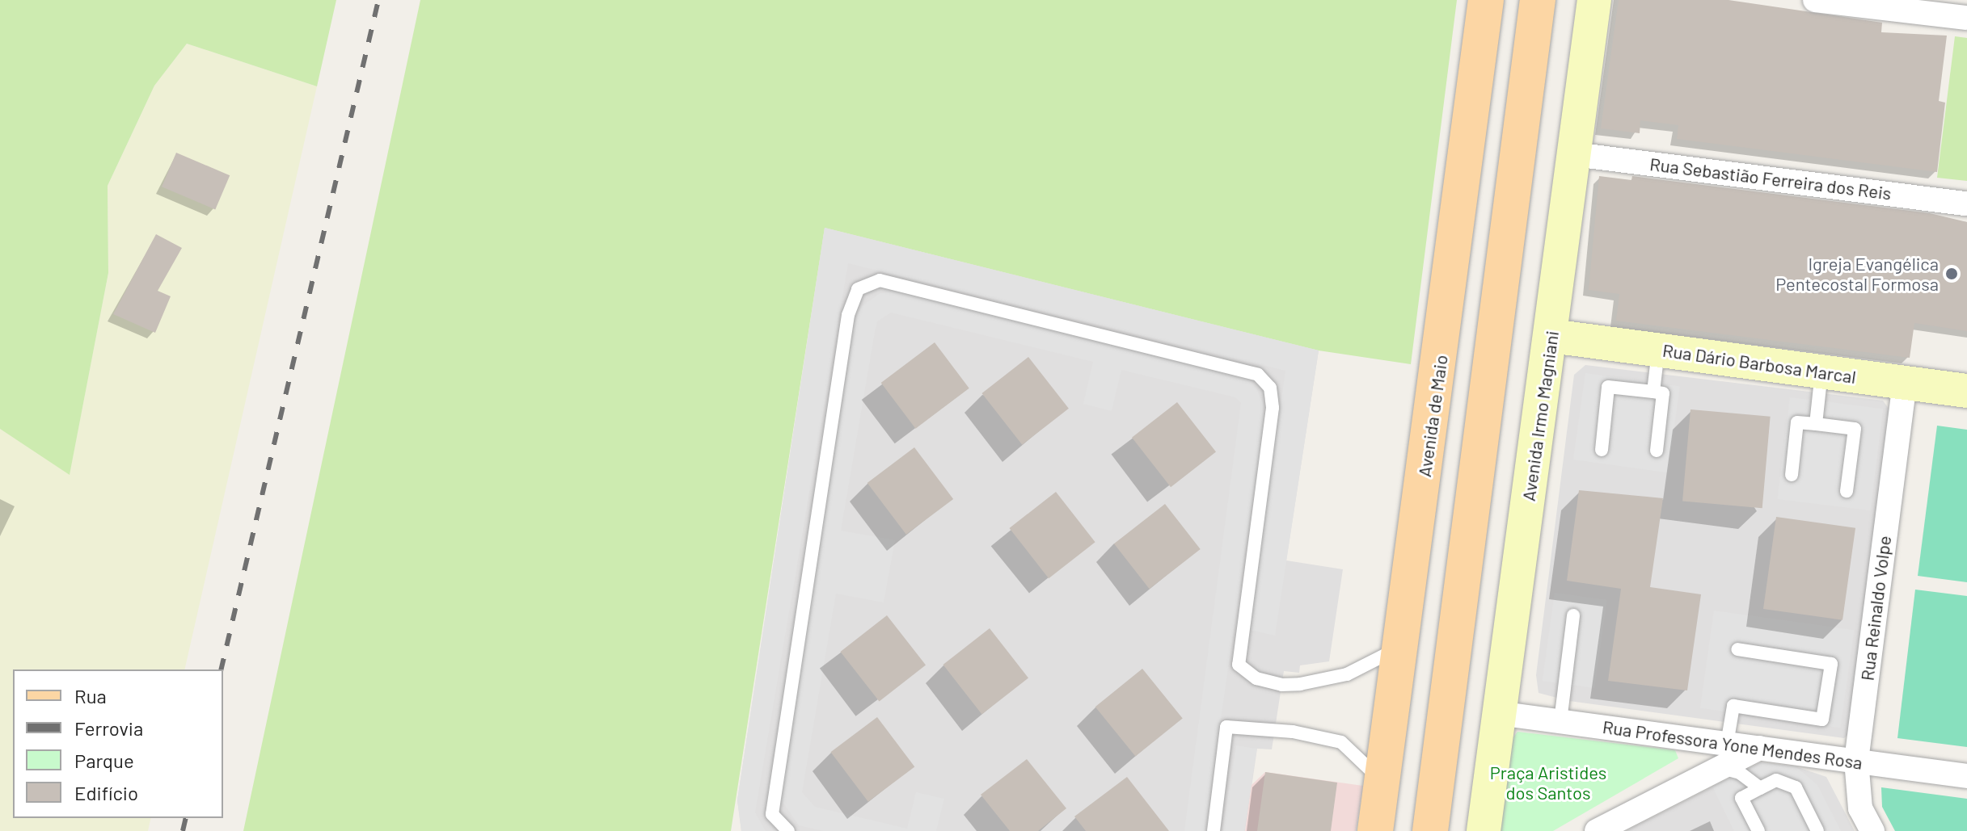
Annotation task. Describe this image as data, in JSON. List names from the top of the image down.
{
  "streets": {
    "main road": ["Avenida de Maio"],
    "street": [
      "Rua Sebastião Ferreira dos Reis",
      "Rua Dário Barbosa Marcal",
      "Avenida Irmo Magniani",
      "Rua Reinaldo Volpe",
      "Rua Professora Yone Mendes Rosa"
    ]
  },
  "crossings": [
    ["Rua Sebastião Ferreira dos Reis", "Avenida Irmo Magniani"],
    ["Rua Dário Barbosa Marcal", "Avenida Irmo Magniani"],
    ["Rua Dário Barbosa Marcal", "Rua Reinaldo Volpe"],
    ["Avenida Irmo Magniani", "Rua Professora Yone Mendes Rosa"],
    ["Rua Reinaldo Volpe", "Rua Professora Yone Mendes Rosa"]
  ],
  "parks": ["Praça Aristides dos Santos"],
  "places": ["Igreja Evangélica Pentecostal Formosa"],
  "legend": [
    "Rua",
    "Ferrovia",
    "Parque",
    "Edifício"
  ]
}
